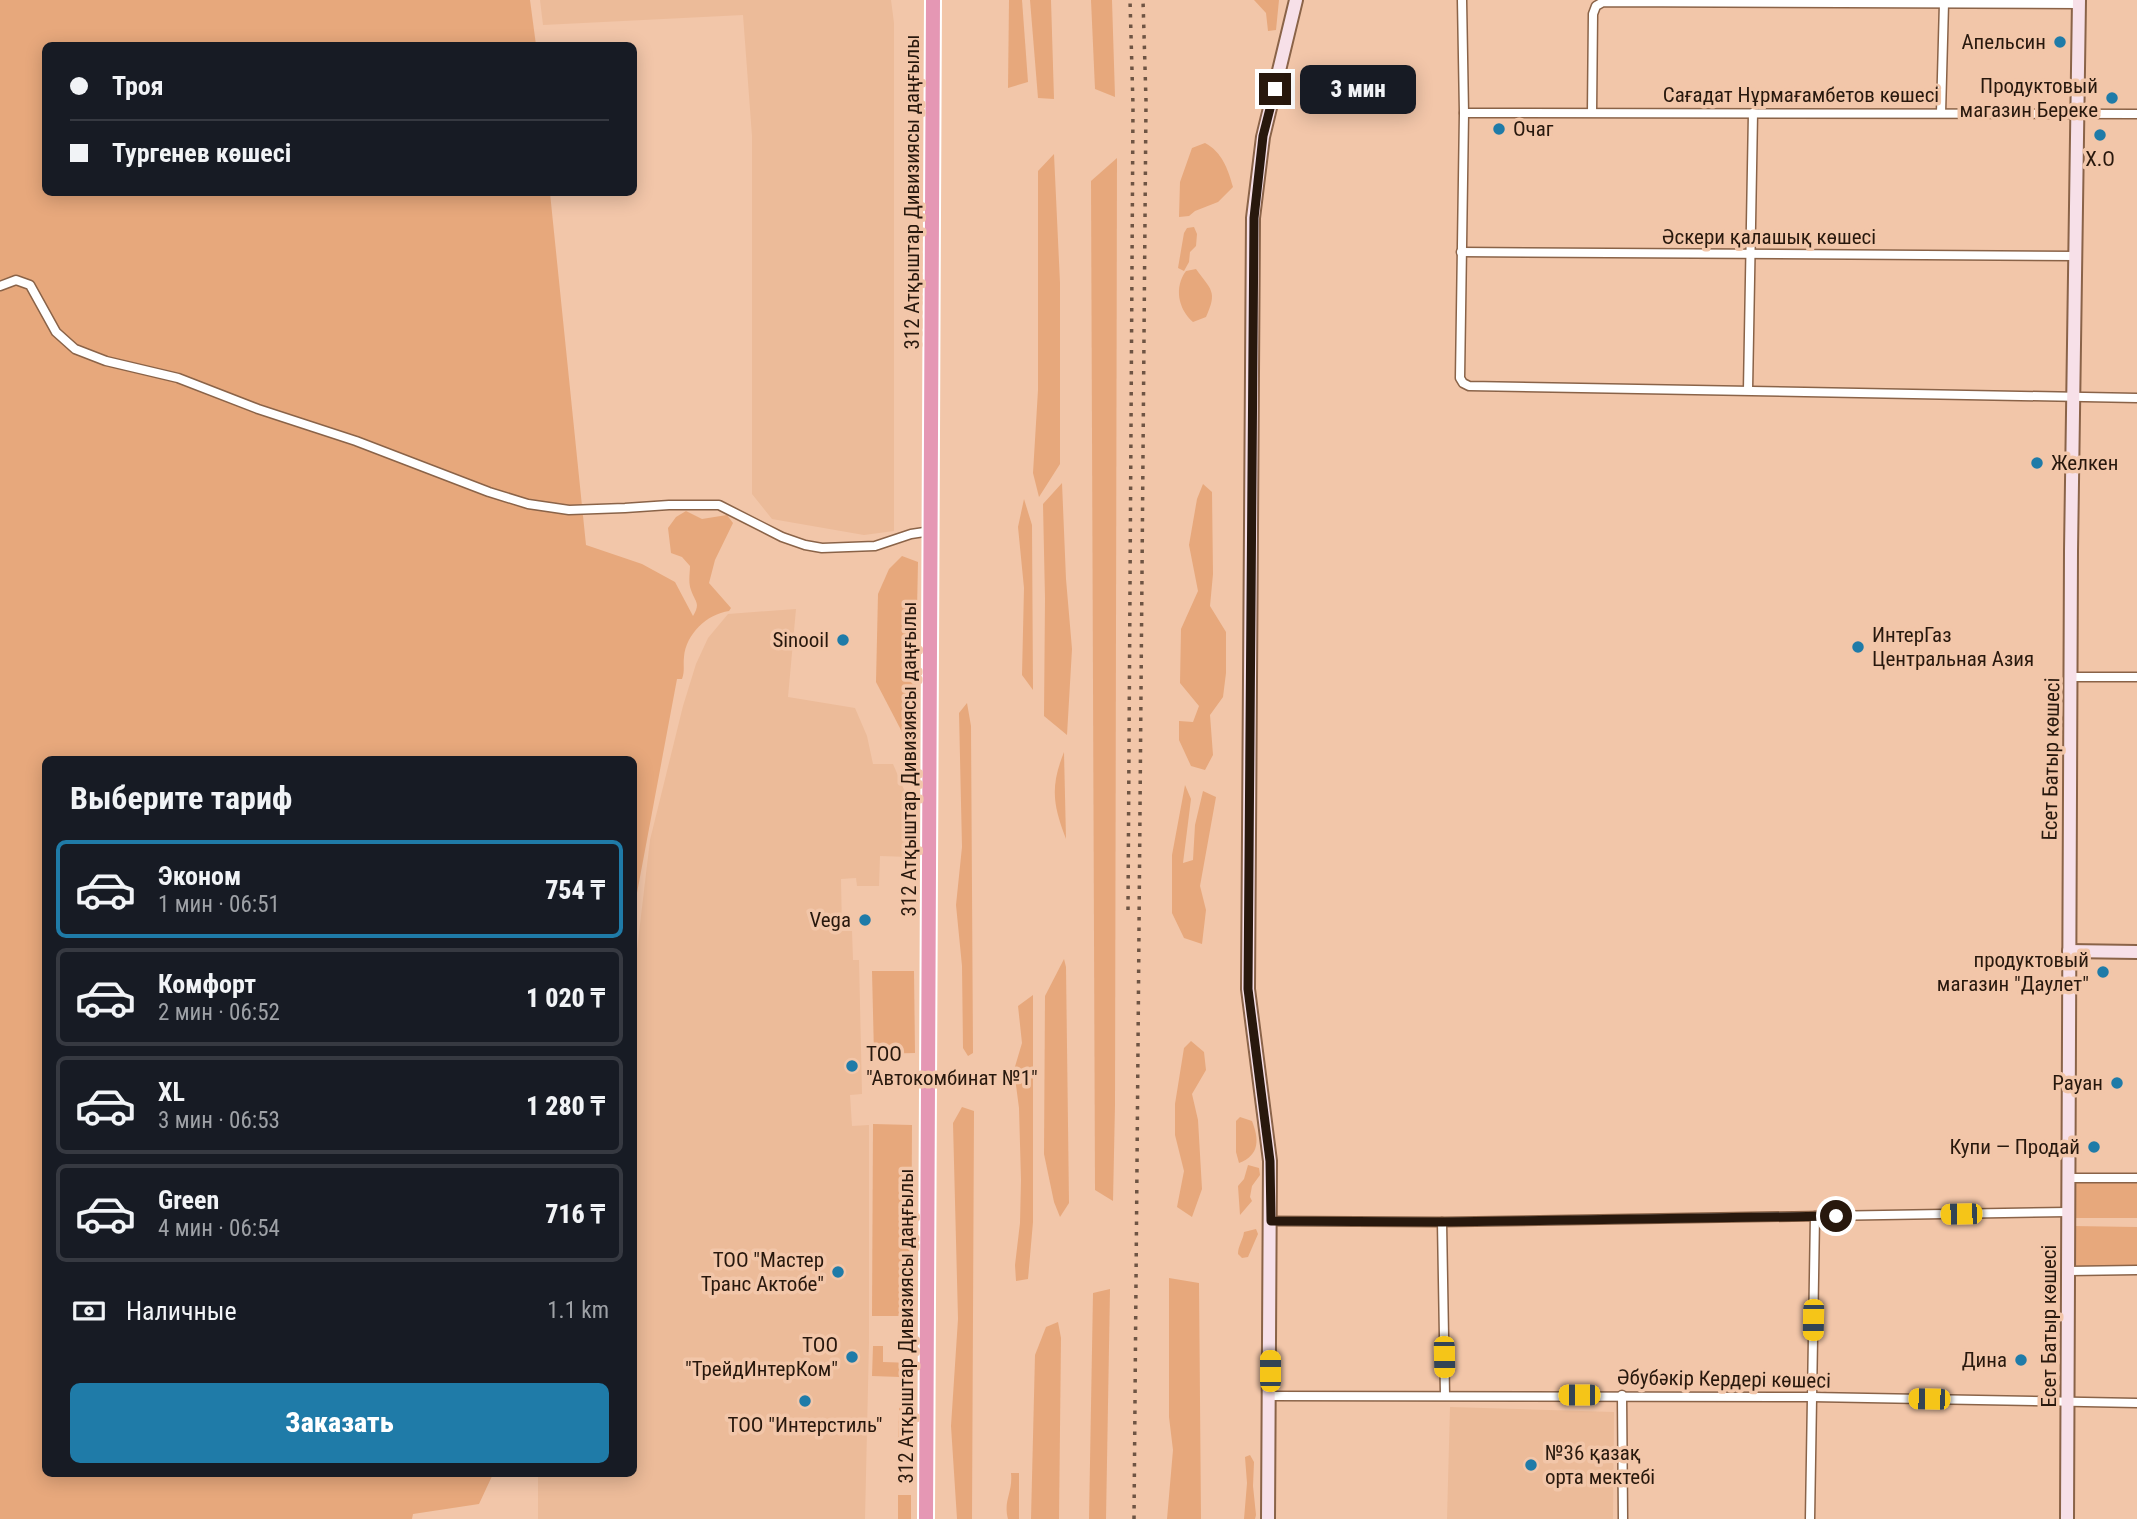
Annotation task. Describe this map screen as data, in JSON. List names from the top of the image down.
{
  "streets": {
    "highway": ["312 Атқыштар Дивизиясы даңғылы"],
    "street": [
      "Сағадат Нұрмағамбетов көшесі",
      "Әскери қалашық көшесі",
      "Есет Батыр көшесі",
      "Әбубәкір Кердері көшесі"
    ]
  },
  "crossings": [
    ["Сағадат Нұрмағамбетов көшесі", "Есет Батыр көшесі"],
    ["Әскери қалашық көшесі", "Есет Батыр көшесі"],
    ["Есет Батыр көшесі", "Әбубәкір Кердері көшесі"]
  ],
  "places": [
    "Апельсин",
    "Продуктовый магазин Береке",
    "Очаг",
    "X.O",
    "Желкен",
    "Sinooil",
    "ИнтерГаз Центральная Азия",
    "Vega",
    "продуктовый магазин \"Даулет\"",
    "ТОО \"Автокомбинат №1\"",
    "Рауан",
    "Купи — Продай",
    "ТОО \"Мастер Транс Актобе\"",
    "ТОО \"ТрейдИнтерКом\"",
    "Дина",
    "ТОО \"Интерстиль\"",
    "№36 қазақ орта мектебі"
  ],
  "page": {
    "banner": ["Троя", "Тургенев көшесі"],
    "bubble": "3 мин",
    "heading": "Выберите тариф",
    "list": [
      {
        "name": "Эконом",
        "note": "1 мин · 06:51",
        "value": "754 ₸"
      },
      {
        "name": "Комфорт",
        "note": "2 мин · 06:52",
        "value": "1 020 ₸"
      },
      {
        "name": "XL",
        "note": "3 мин · 06:53",
        "value": "1 280 ₸"
      },
      {
        "name": "Green",
        "note": "4 мин · 06:54",
        "value": "716 ₸"
      }
    ],
    "pay": ["Наличные", "1.1 km"],
    "buttons": "Заказать"
  }
}
